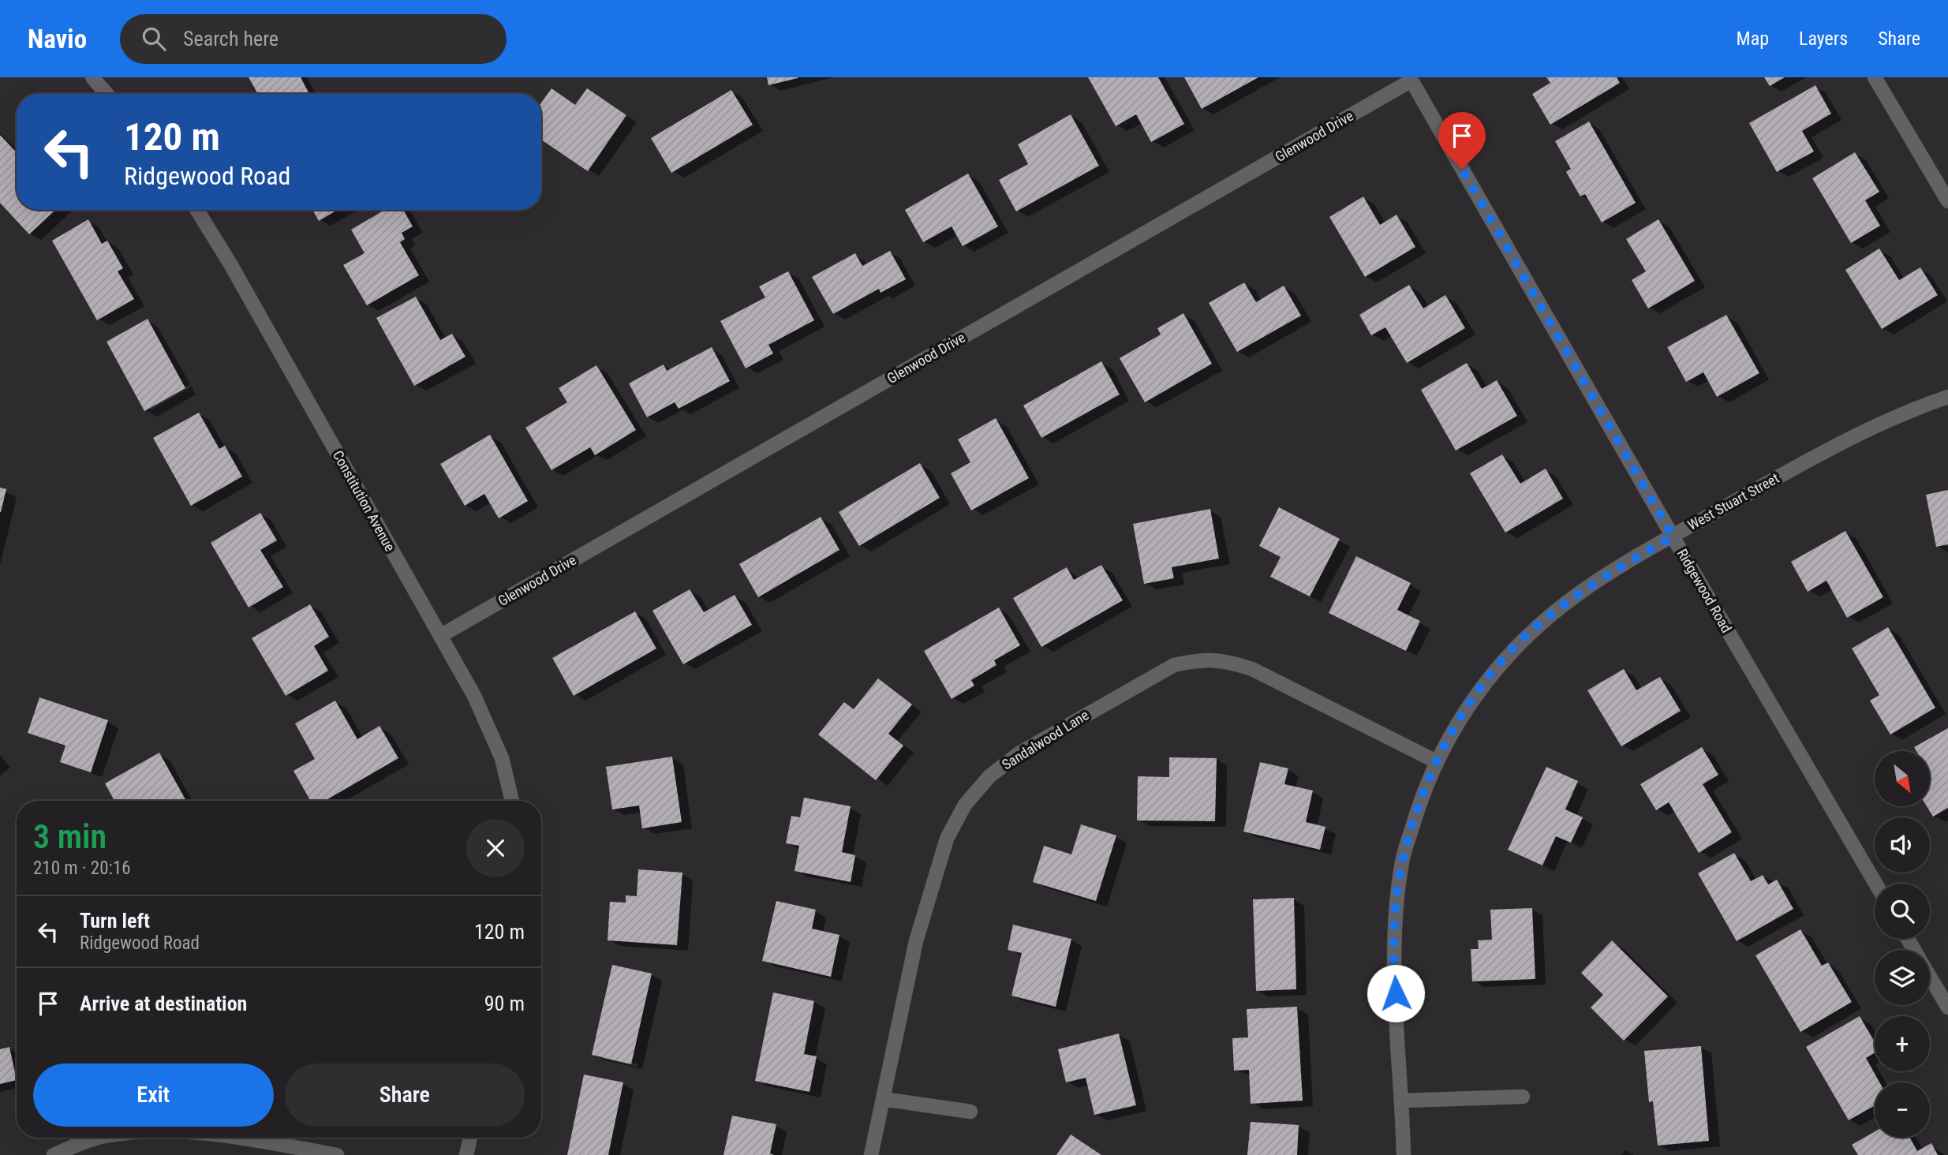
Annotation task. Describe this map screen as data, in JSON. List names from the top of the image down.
{
  "streets": {
    "street": [
      "Glenwood Drive",
      "Constitution Avenue",
      "West Stuart Street",
      "Ridgewood Road",
      "Sandalwood Lane"
    ]
  },
  "crossings": [
    ["Glenwood Drive", "Constitution Avenue"],
    ["Glenwood Drive", "Ridgewood Road"],
    ["West Stuart Street", "Ridgewood Road"],
    ["West Stuart Street", "Sandalwood Lane"]
  ],
  "north": "bottom right",
  "page": {
    "header": "Navio",
    "search": "Search here",
    "nav": ["Map", "Layers", "Share"],
    "turn": ["120 m", "Ridgewood Road"],
    "map_buttons": ["+", "−"],
    "heading": ["3 min", "210 m · 20:16"],
    "list": [
      {
        "name": "Turn left",
        "note": "Ridgewood Road",
        "value": "120 m"
      },
      {
        "name": "Arrive at destination",
        "value": "90 m"
      }
    ],
    "buttons": ["Exit", "Share"]
  }
}
